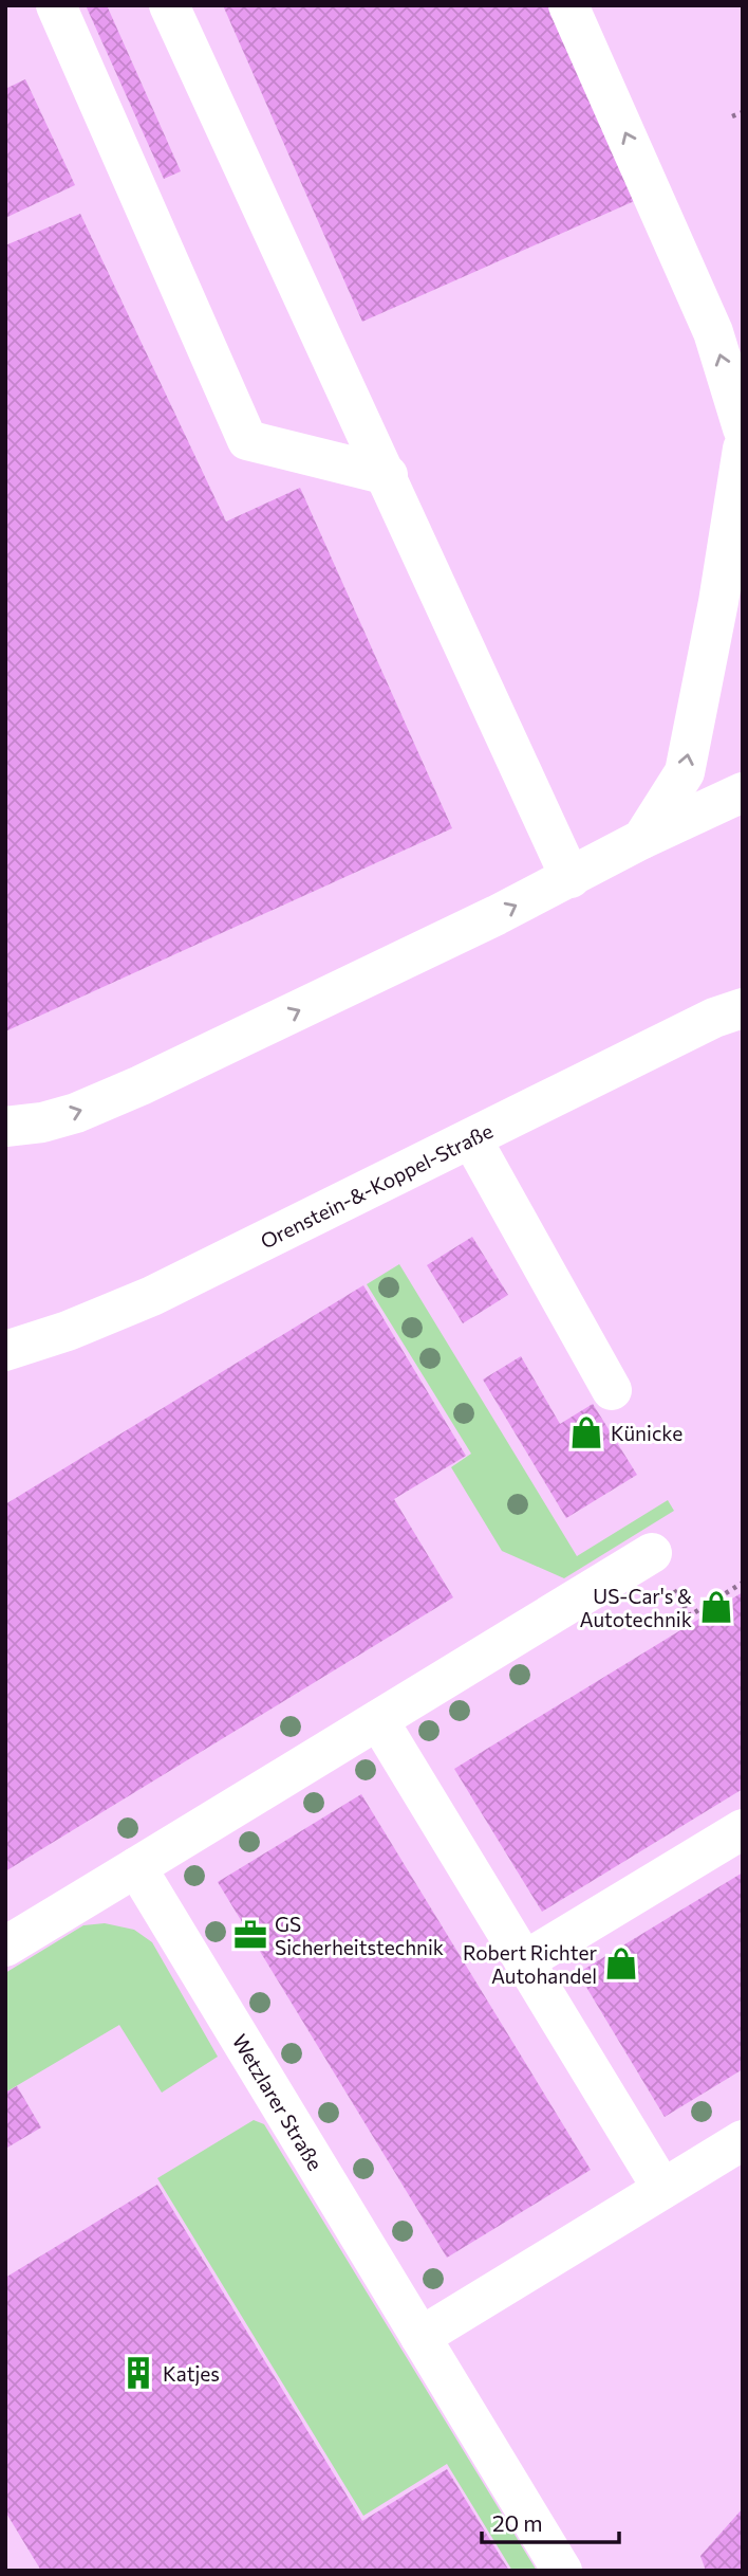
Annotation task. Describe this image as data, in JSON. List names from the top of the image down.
{
  "streets": {
    "street": ["Orenstein-&-Koppel-Straße", "Wetzlarer Straße"]
  },
  "places": {
    "shop": ["Künicke", "US-Car's & Autotechnik", "Robert Richter Autohandel"],
    "office": ["GS Sicherheitstechnik"],
    "building": ["Katjes"]
  },
  "scale_bar": "20 m"
}
